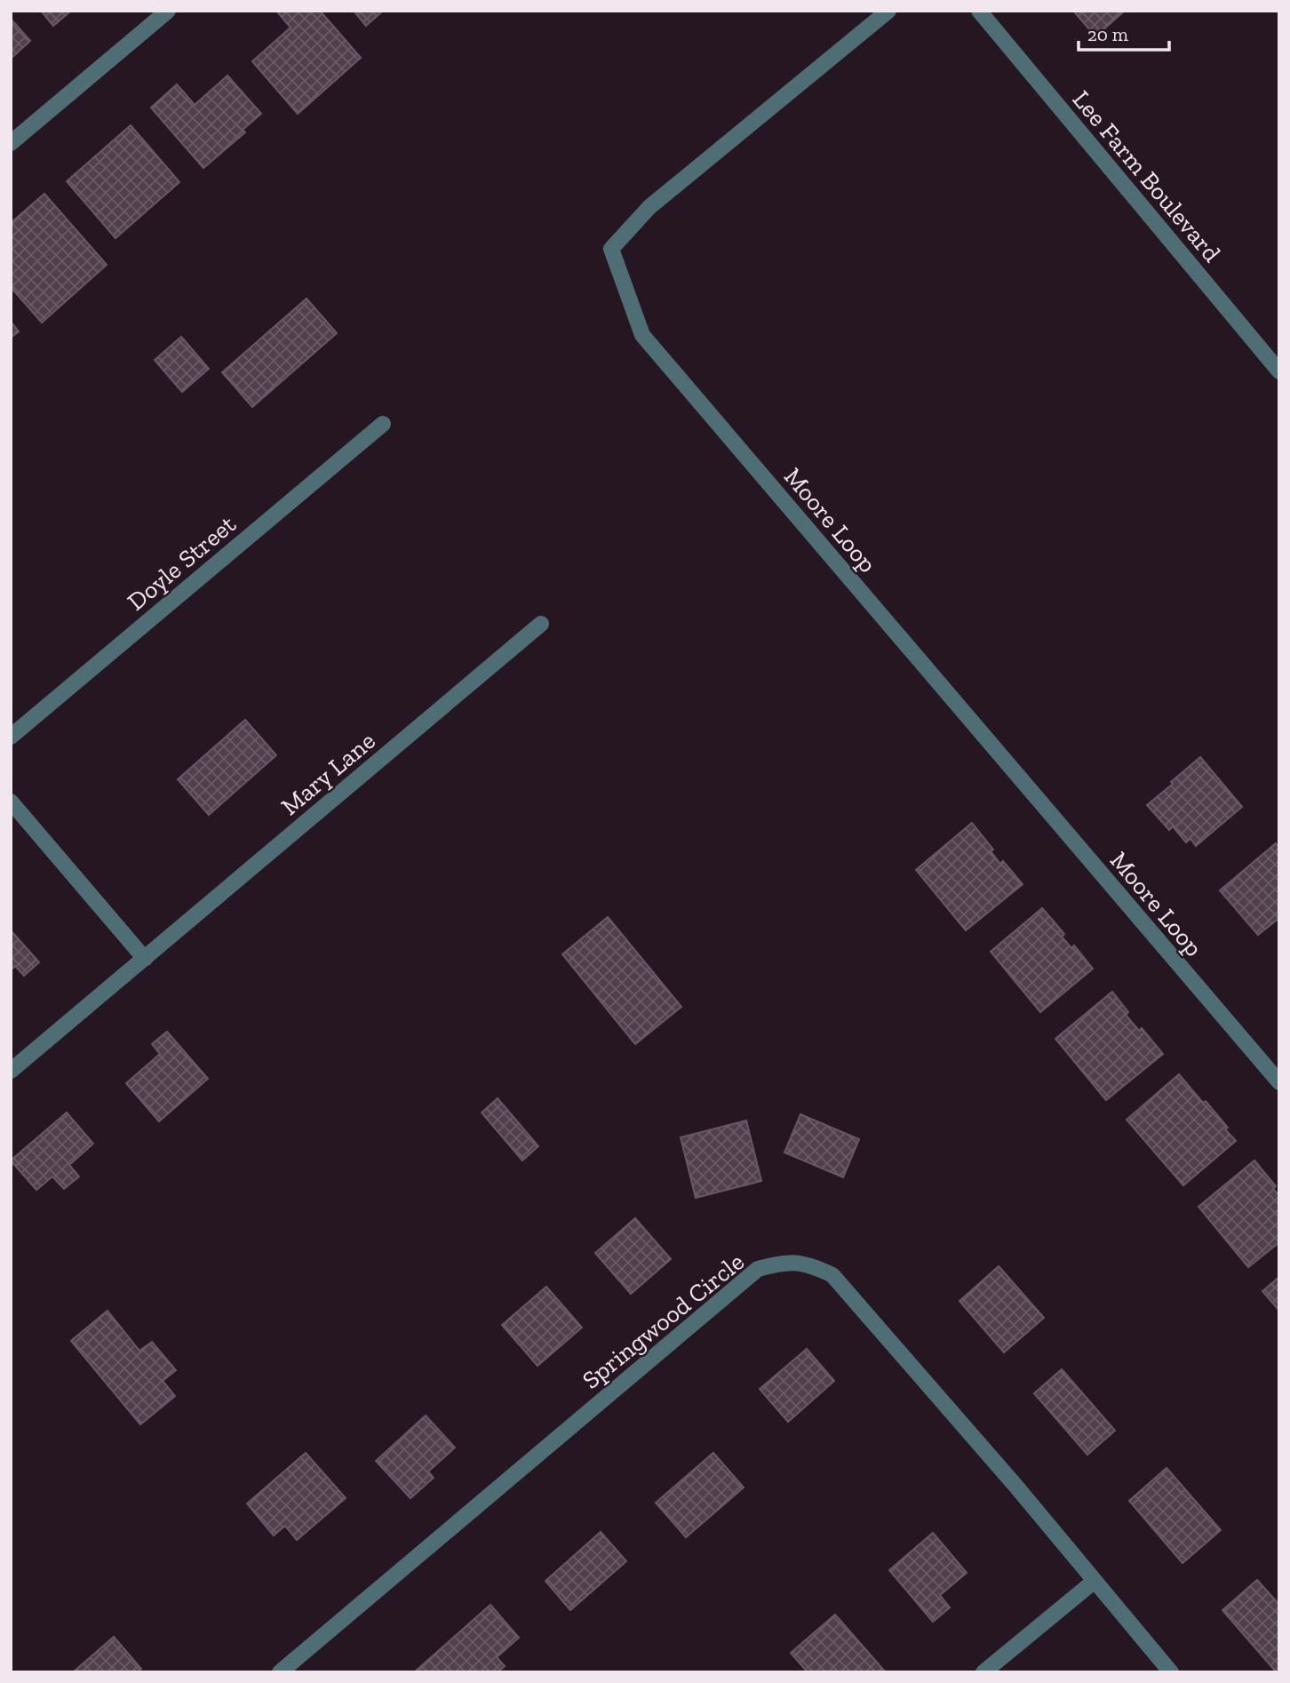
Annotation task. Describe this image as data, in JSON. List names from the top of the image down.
{
  "streets": {
    "street": [
      "Lee Farm Boulevard",
      "Moore Loop",
      "Doyle Street",
      "Mary Lane",
      "Springwood Circle"
    ]
  },
  "scale_bar": "20 m"
}
